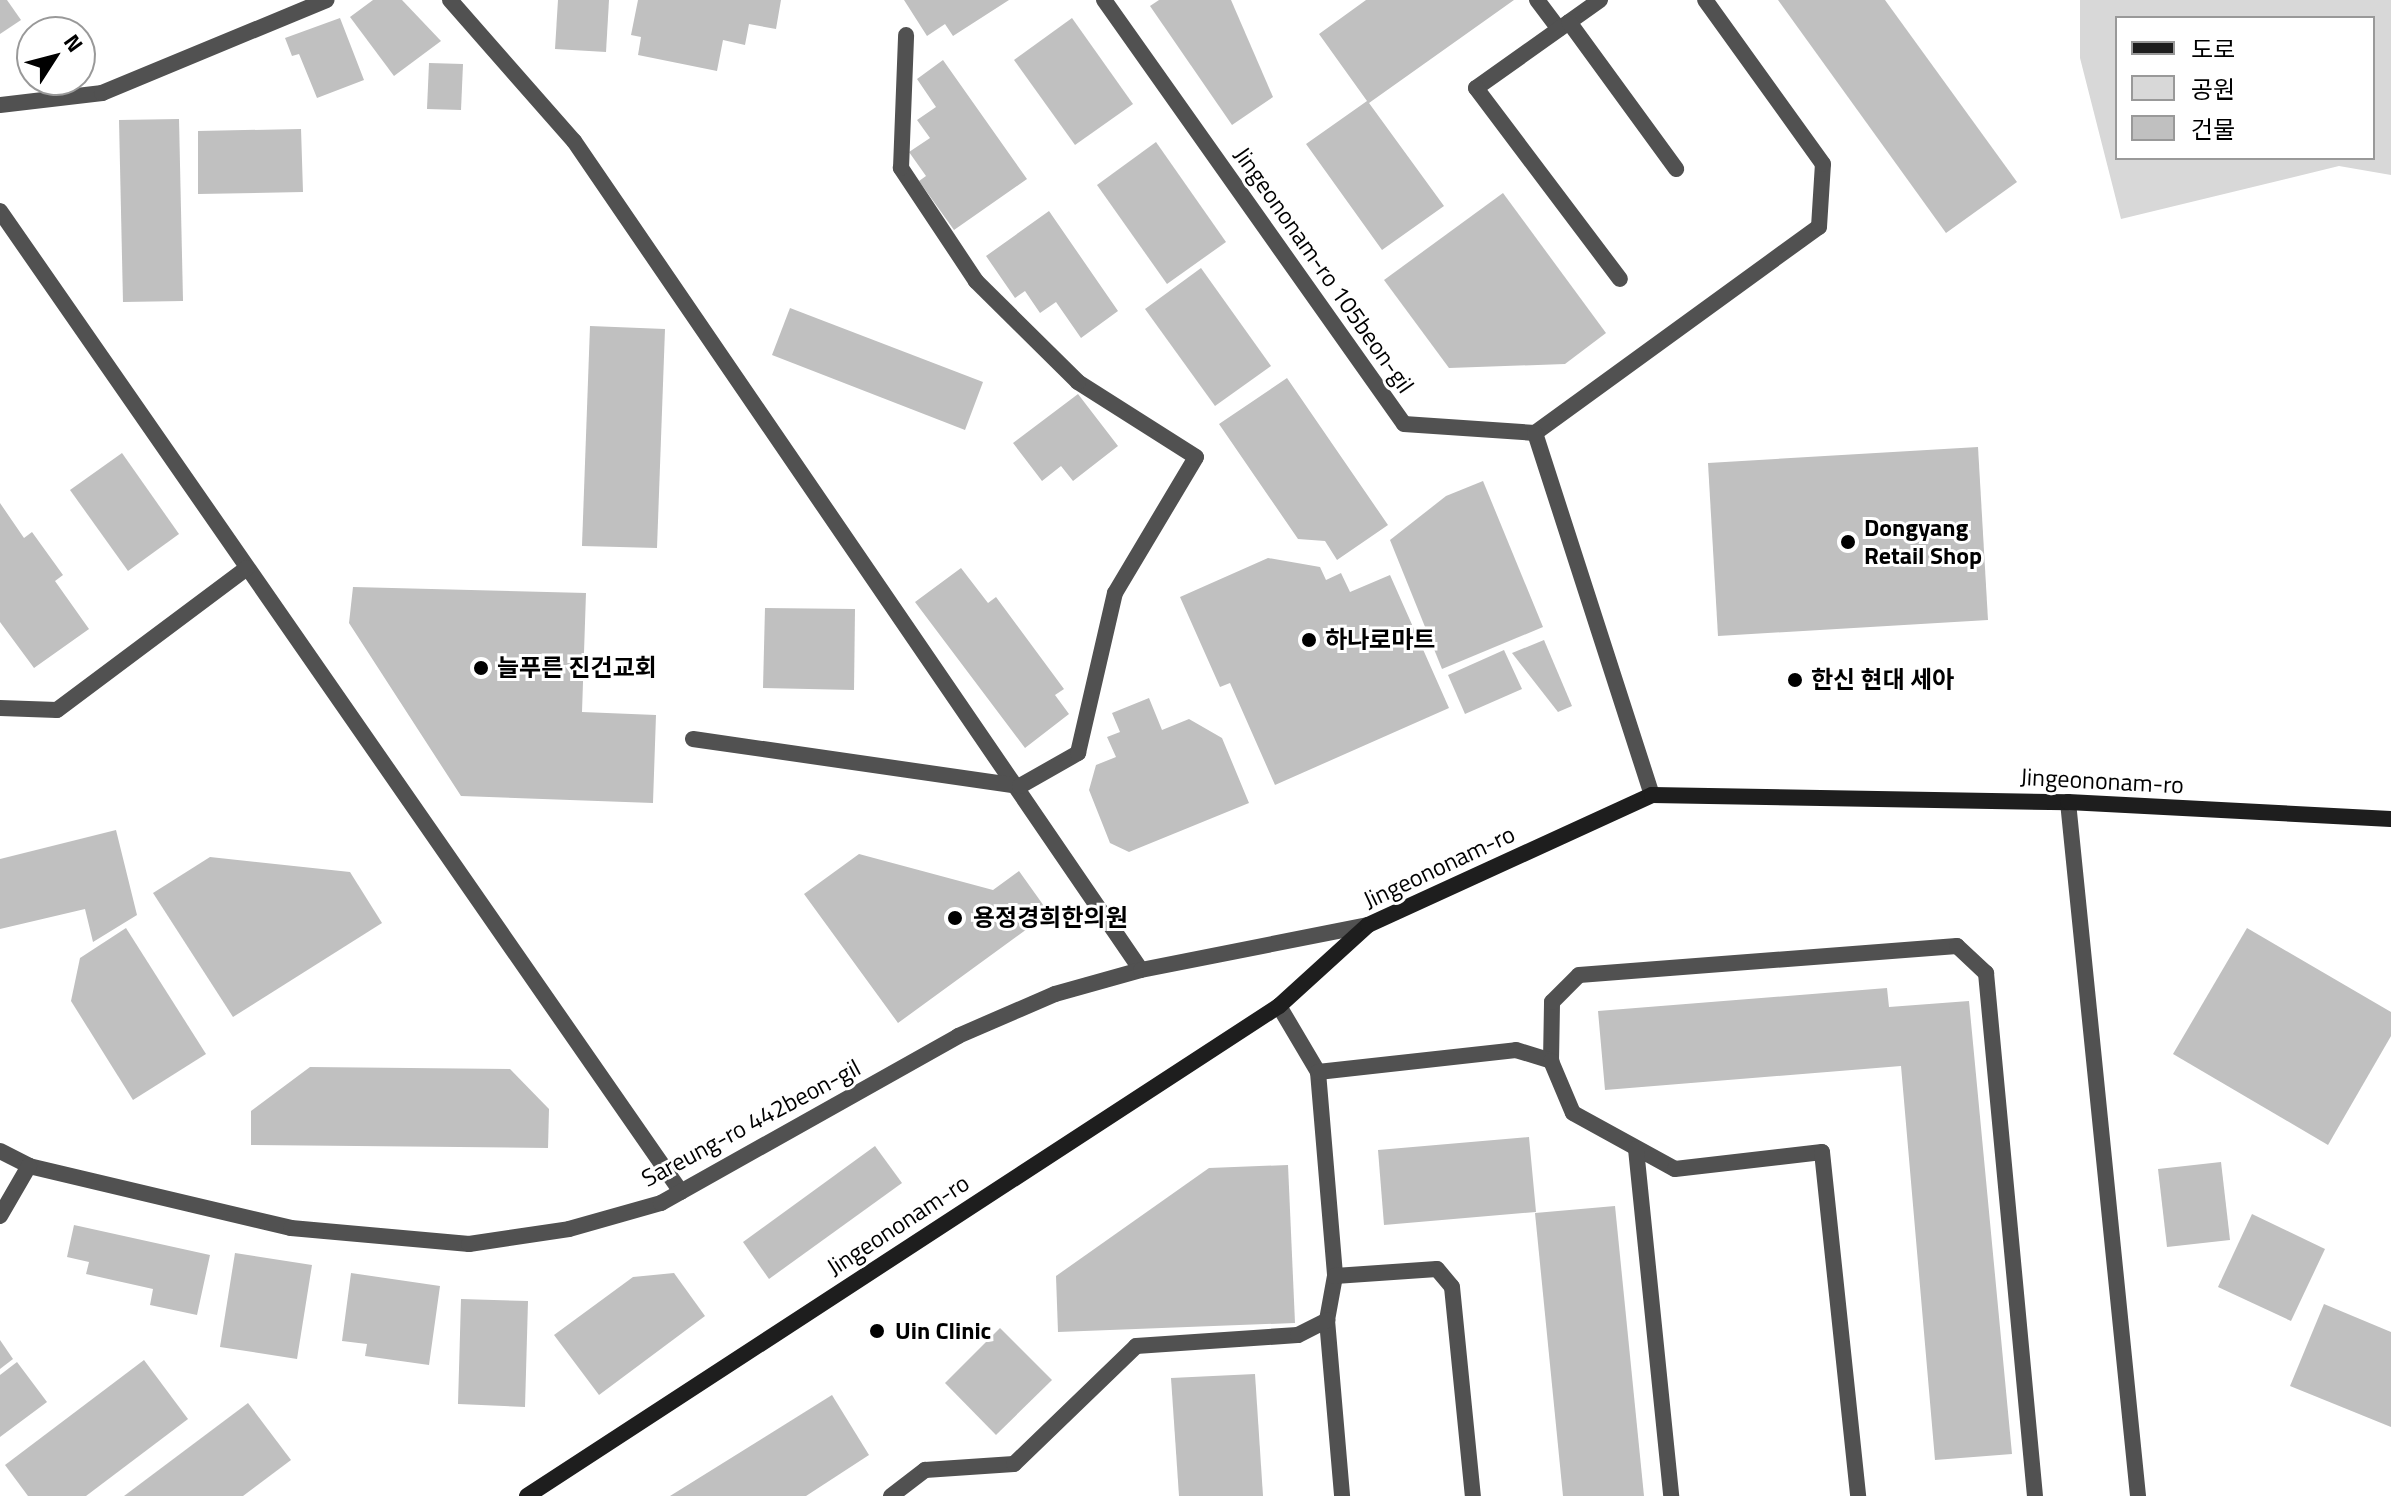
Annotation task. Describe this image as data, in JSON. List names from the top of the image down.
{
  "streets": {
    "street": ["Jingeononam-ro 105beon-gil", "Jingeononam-ro", "Sareung-ro 442beon-gil"]
  },
  "crossings": [
    ["Jingeononam-ro", "Sareung-ro 442beon-gil"]
  ],
  "places": [
    "Dongyang Retail Shop",
    "하나로마트",
    "늘푸른 진건교회",
    "한신 현대 세아",
    "용정경희한의원",
    "Uin Clinic"
  ],
  "legend": ["도로", "공원", "건물"],
  "north": "top right"
}
